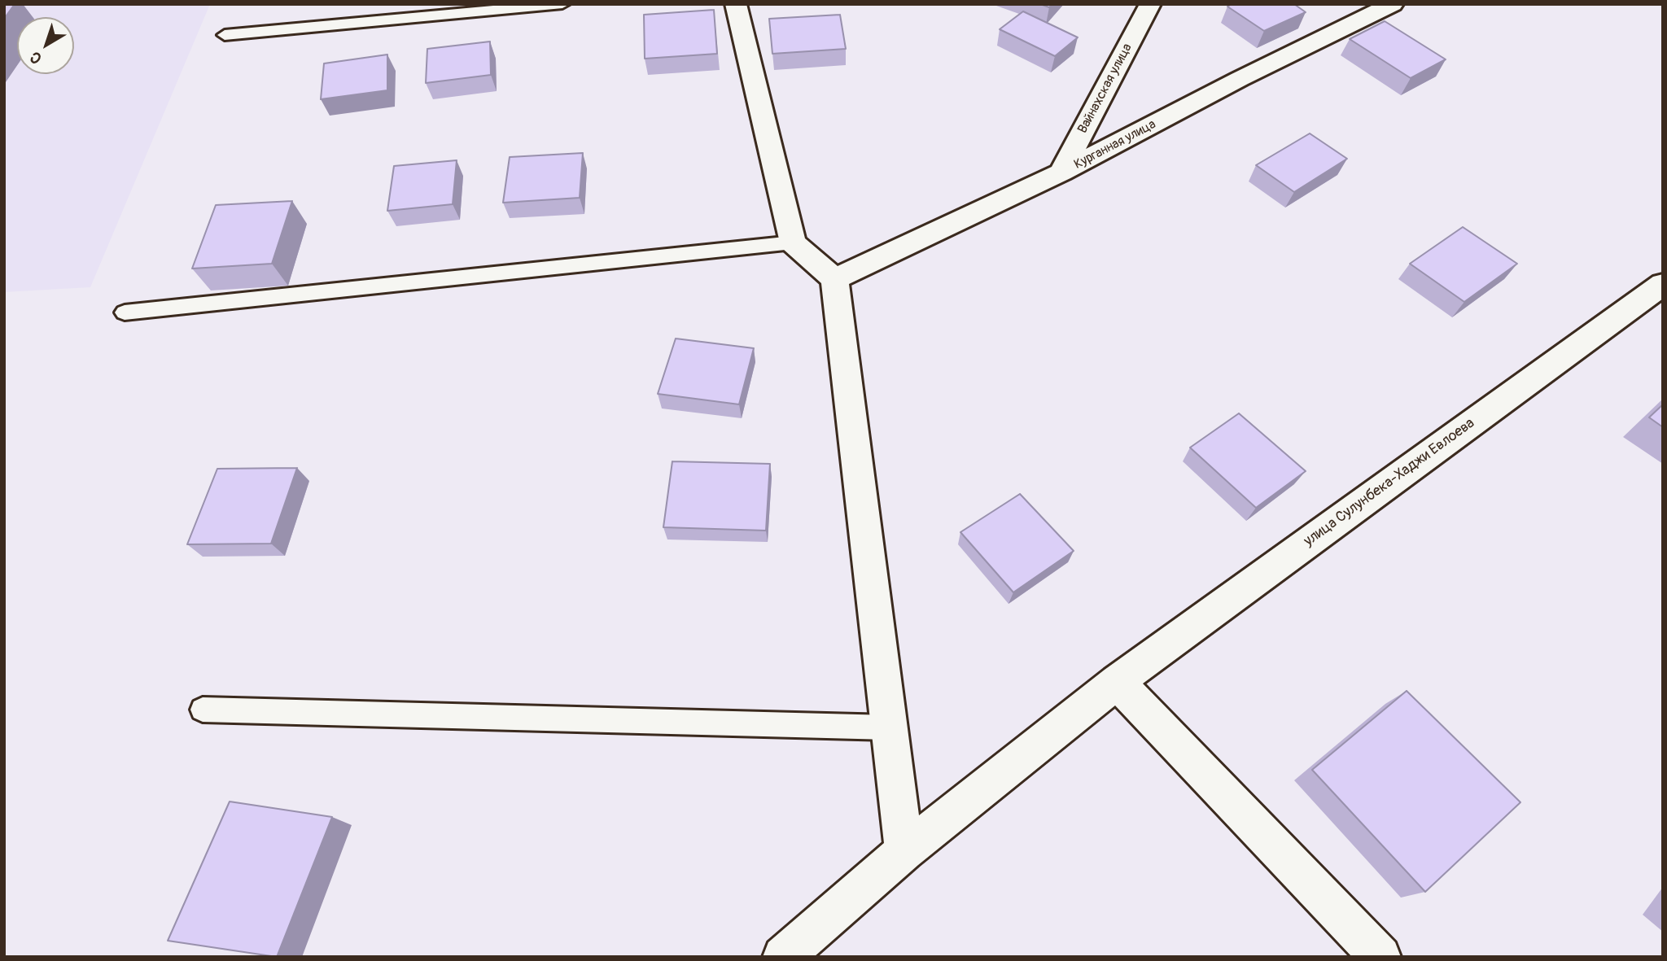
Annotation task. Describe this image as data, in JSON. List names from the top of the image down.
{
  "streets": {
    "street": ["Вайнахская улица", "Курганная улица", "улица Сулунбека-Хаджи Евлоева"]
  },
  "crossings": [
    ["Вайнахская улица", "Курганная улица"]
  ],
  "north": "bottom left"
}
